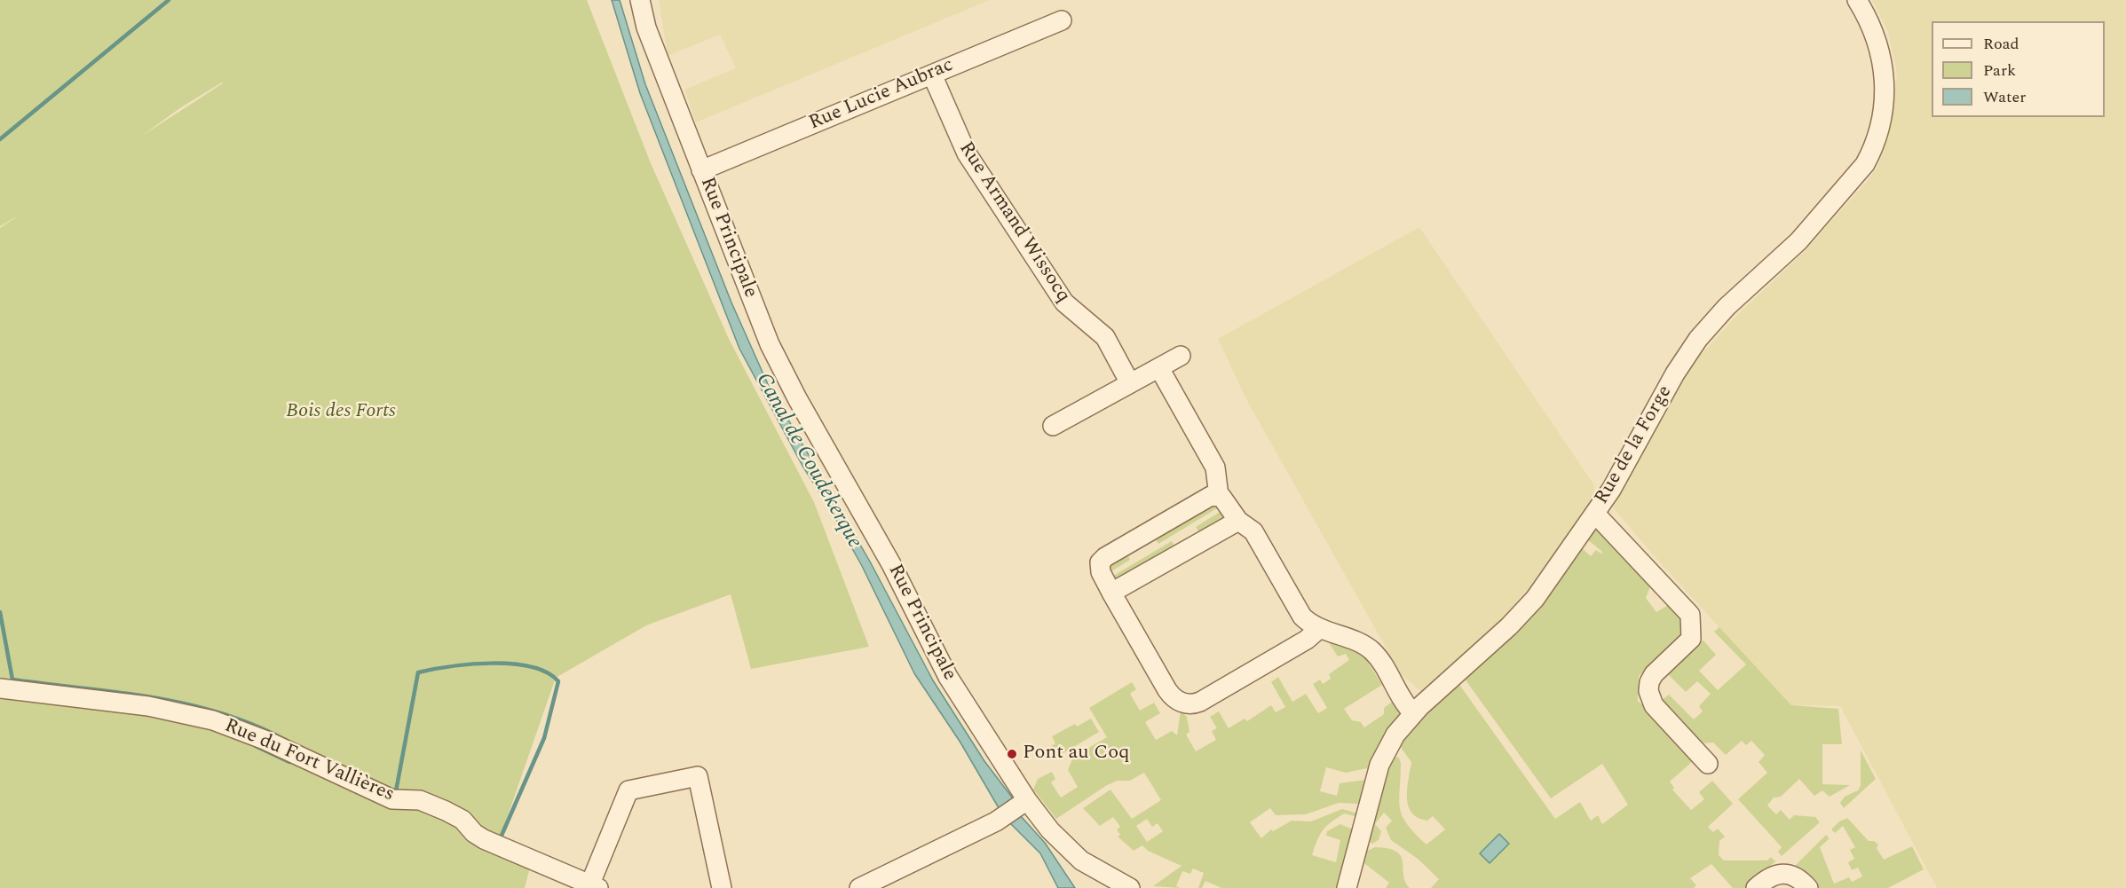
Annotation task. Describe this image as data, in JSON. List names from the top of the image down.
{
  "streets": {
    "street": [
      "Rue Lucie Aubrac",
      "Rue Armand Wissocq",
      "Rue Principale",
      "Rue de la Forge",
      "Rue du Fort Vallières"
    ]
  },
  "crossings": [
    ["Rue Lucie Aubrac", "Rue Armand Wissocq"],
    ["Rue Lucie Aubrac", "Rue Principale"]
  ],
  "water": ["Canal de Coudekerque"],
  "parks": ["Bois des Forts"],
  "places": ["Pont au Coq"],
  "legend": ["Road", "Park", "Water"]
}
